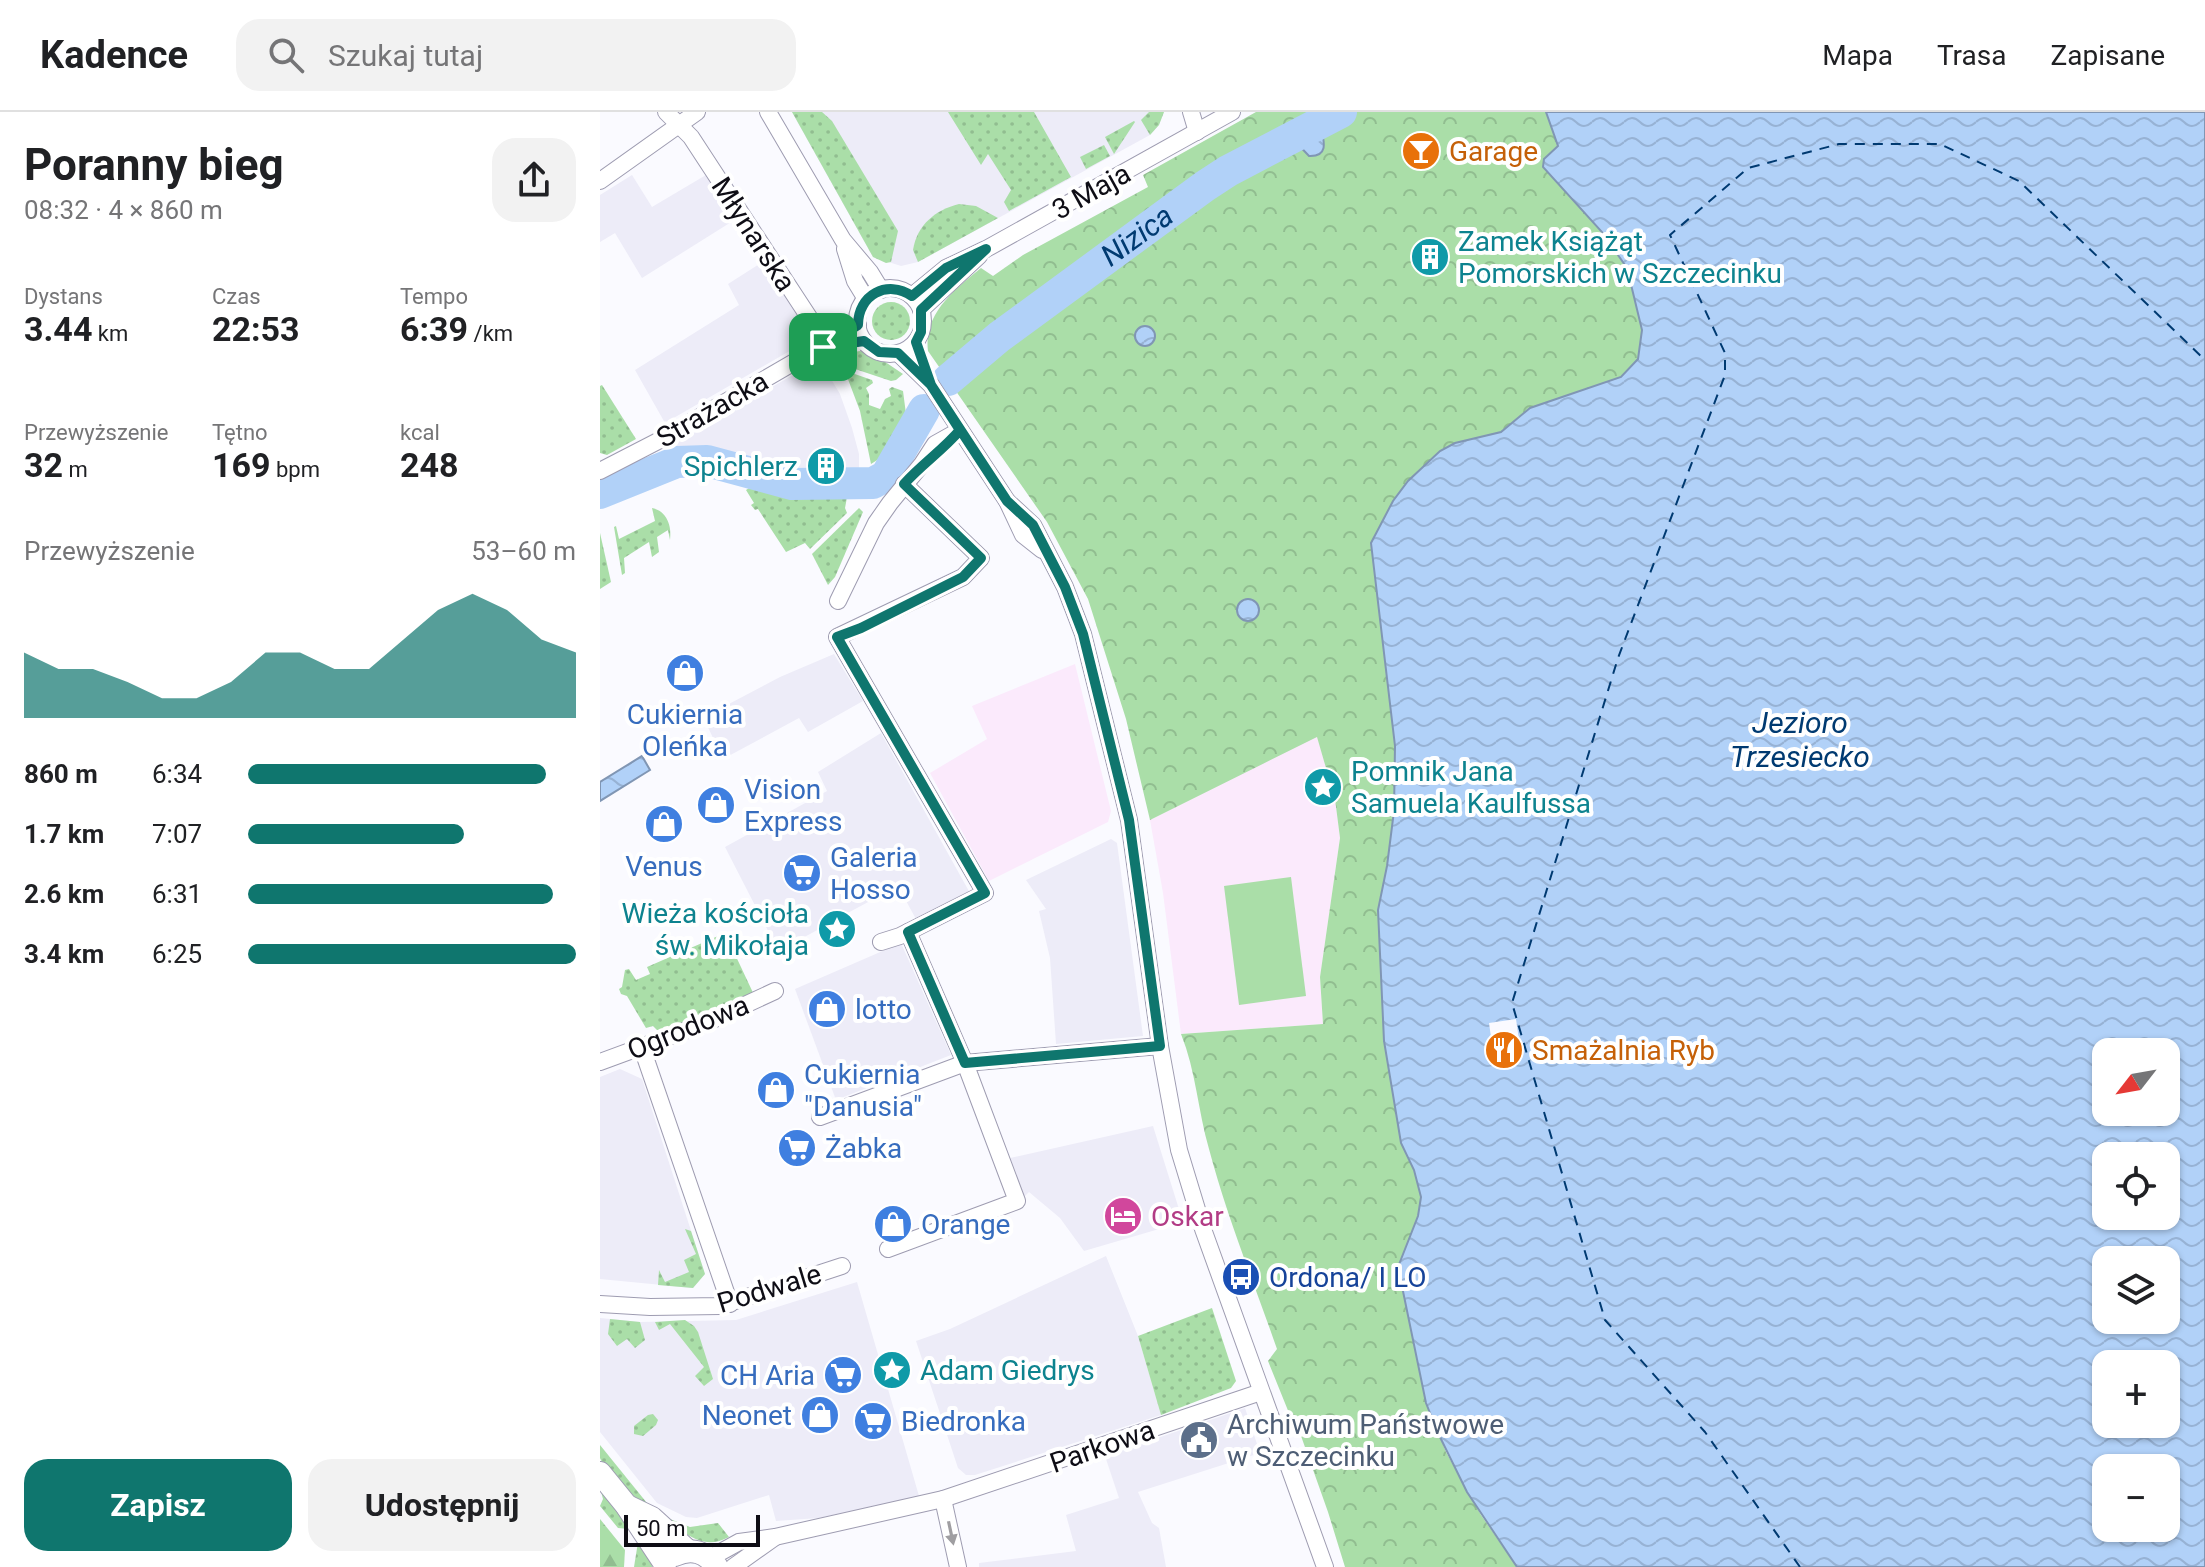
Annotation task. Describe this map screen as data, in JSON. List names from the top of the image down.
{
  "streets": {
    "street": [
      "3 Maja",
      "Młynarska",
      "Strażacka",
      "Ogrodowa",
      "Podwale",
      "Parkowa"
    ]
  },
  "crossings": [
    ["3 Maja", "Strażacka"],
    ["Młynarska", "Strażacka"]
  ],
  "water": ["Nizica", "Jezioro Trzesiecko"],
  "places": {
    "bar": ["Garage"],
    "building": ["Zamek Książąt Pomorskich w Szczecinku", "Spichlerz"],
    "shop": [
      "Cukiernia Oleńka",
      "Vision Express",
      "Venus",
      "lotto",
      "Cukiernia \"Danusia\"",
      "Orange",
      "Neonet"
    ],
    "place": ["Pomnik Jana Samuela Kaulfussa", "Wieża kościoła św. Mikołaja", "Adam Giedrys"],
    "supermarket": [
      "Galeria Hosso",
      "Żabka",
      "CH Aria",
      "Biedronka"
    ],
    "restaurant": ["Smażalnia Ryb"],
    "hotel": ["Oskar"],
    "bus stop": ["Ordona/ I LO"],
    "public building": ["Archiwum Państwowe w Szczecinku"]
  },
  "scale_bar": "50 m",
  "north": "bottom left",
  "page": {
    "header": "Kadence",
    "search": "Szukaj tutaj",
    "nav": ["Mapa", "Trasa", "Zapisane"],
    "heading": ["Poranny bieg", "08:32 · 4 × 860 m"],
    "stats": [
      ["Dystans", "3.44 km"],
      ["Czas", "22:53"],
      ["Tempo", "6:39 /km"],
      ["Przewyższenie", "32 m"],
      ["Tętno", "169 bpm"],
      ["kcal", "248"]
    ],
    "chart": ["Przewyższenie", "53–60 m"],
    "list": [
      {
        "name": "860 m",
        "note": "6:34"
      },
      {
        "name": "1.7 km",
        "note": "7:07"
      },
      {
        "name": "2.6 km",
        "note": "6:31"
      },
      {
        "name": "3.4 km",
        "note": "6:25"
      }
    ],
    "map_buttons": ["+", "−"],
    "buttons": ["Zapisz", "Udostępnij"],
    "scale": "50 m"
  }
}
